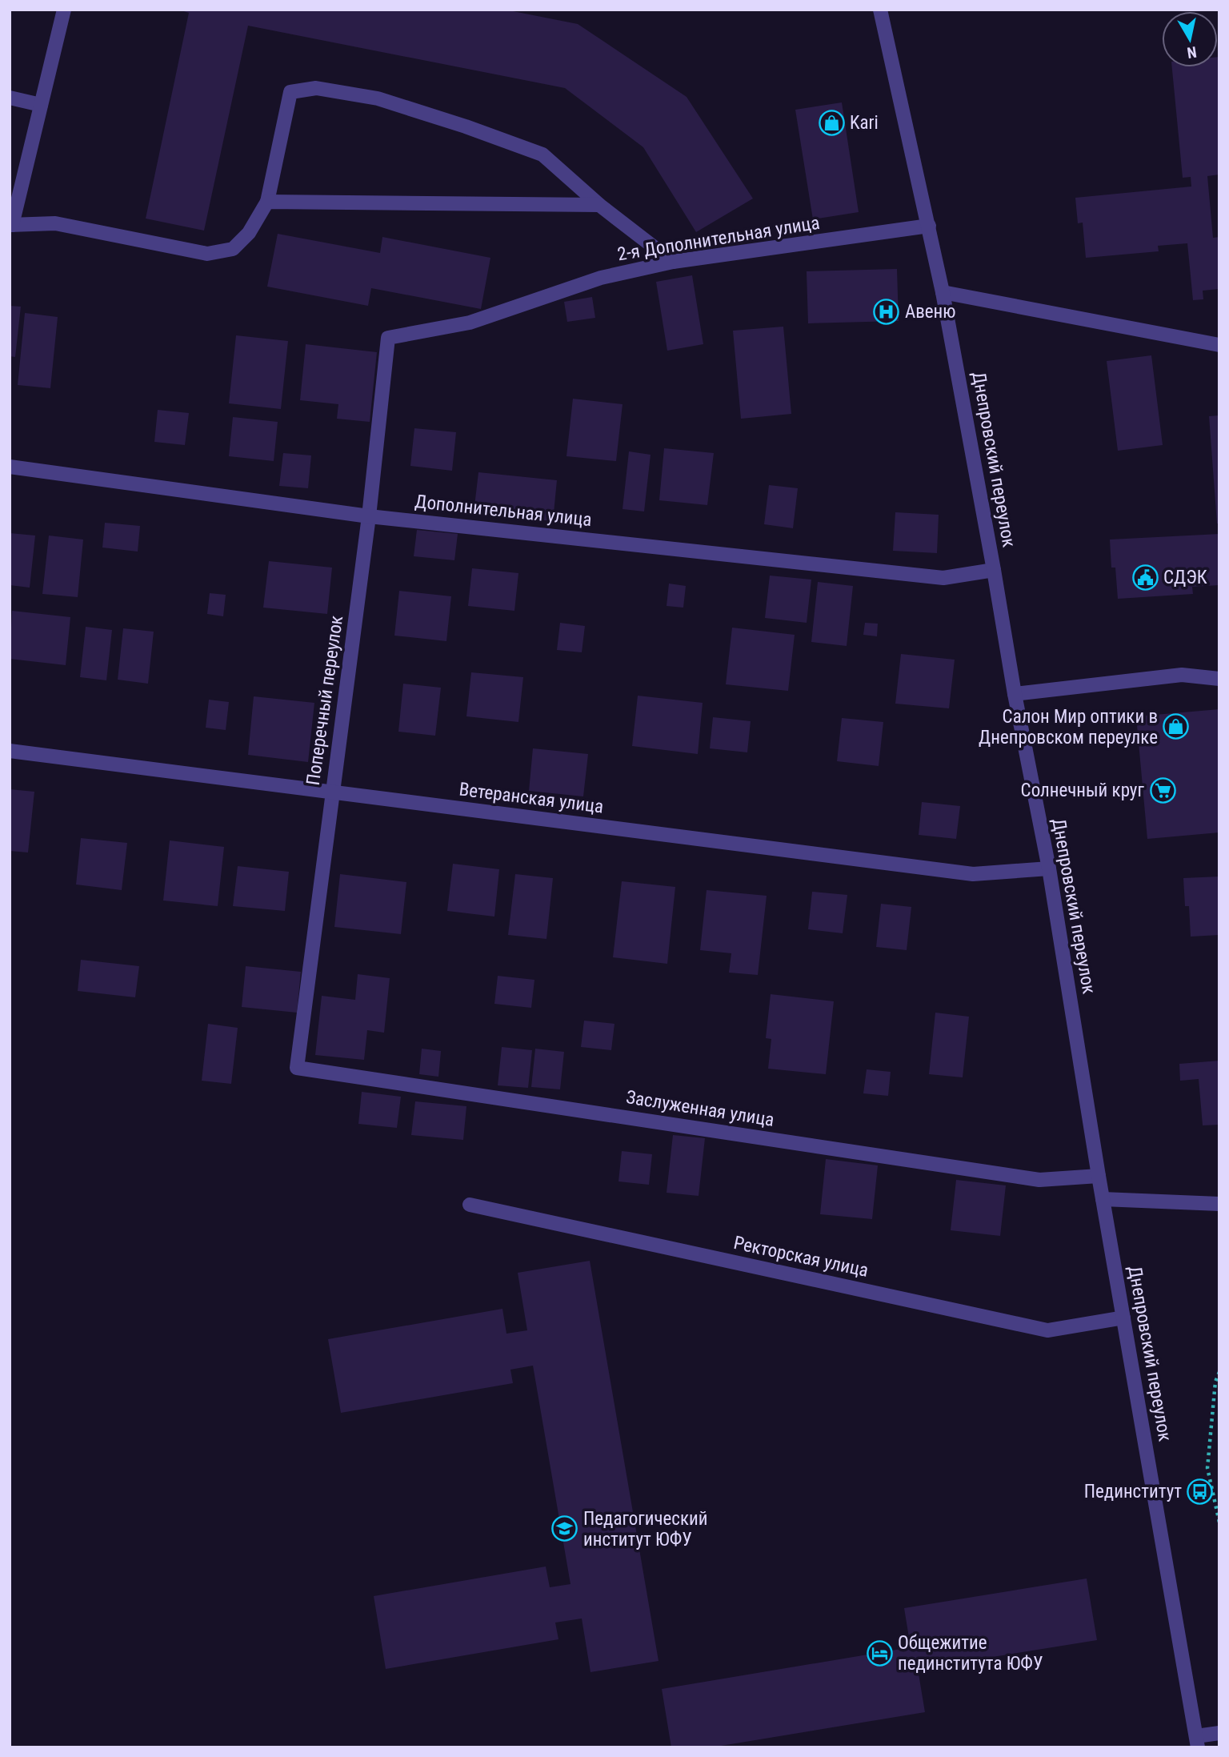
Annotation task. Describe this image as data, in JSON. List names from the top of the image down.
{
  "streets": {
    "street": [
      "2-я Дополнительная улица",
      "Днепровский переулок",
      "Дополнительная улица",
      "Поперечный переулок",
      "Ветеранская улица",
      "Заслуженная улица",
      "Ректорская улица"
    ]
  },
  "crossings": [
    ["2-я Дополнительная улица", "Днепровский переулок"],
    ["2-я Дополнительная улица", "Поперечный переулок"],
    ["Днепровский переулок", "Дополнительная улица"],
    ["Днепровский переулок", "Ветеранская улица"],
    ["Днепровский переулок", "Заслуженная улица"],
    ["Днепровский переулок", "Ректорская улица"],
    ["Дополнительная улица", "Поперечный переулок"],
    ["Поперечный переулок", "Ветеранская улица"],
    ["Поперечный переулок", "Заслуженная улица"]
  ],
  "places": {
    "shop": ["Kari", "Салон Мир оптики в Днепровском переулке"],
    "hospital": ["Авеню"],
    "public building": ["СДЭК"],
    "supermarket": ["Солнечный круг"],
    "bus stop": ["Пединститут"],
    "school or university": ["Педагогический институт ЮФУ"],
    "hotel": ["Общежитие пединститута ЮФУ"]
  },
  "north": "bottom"
}
